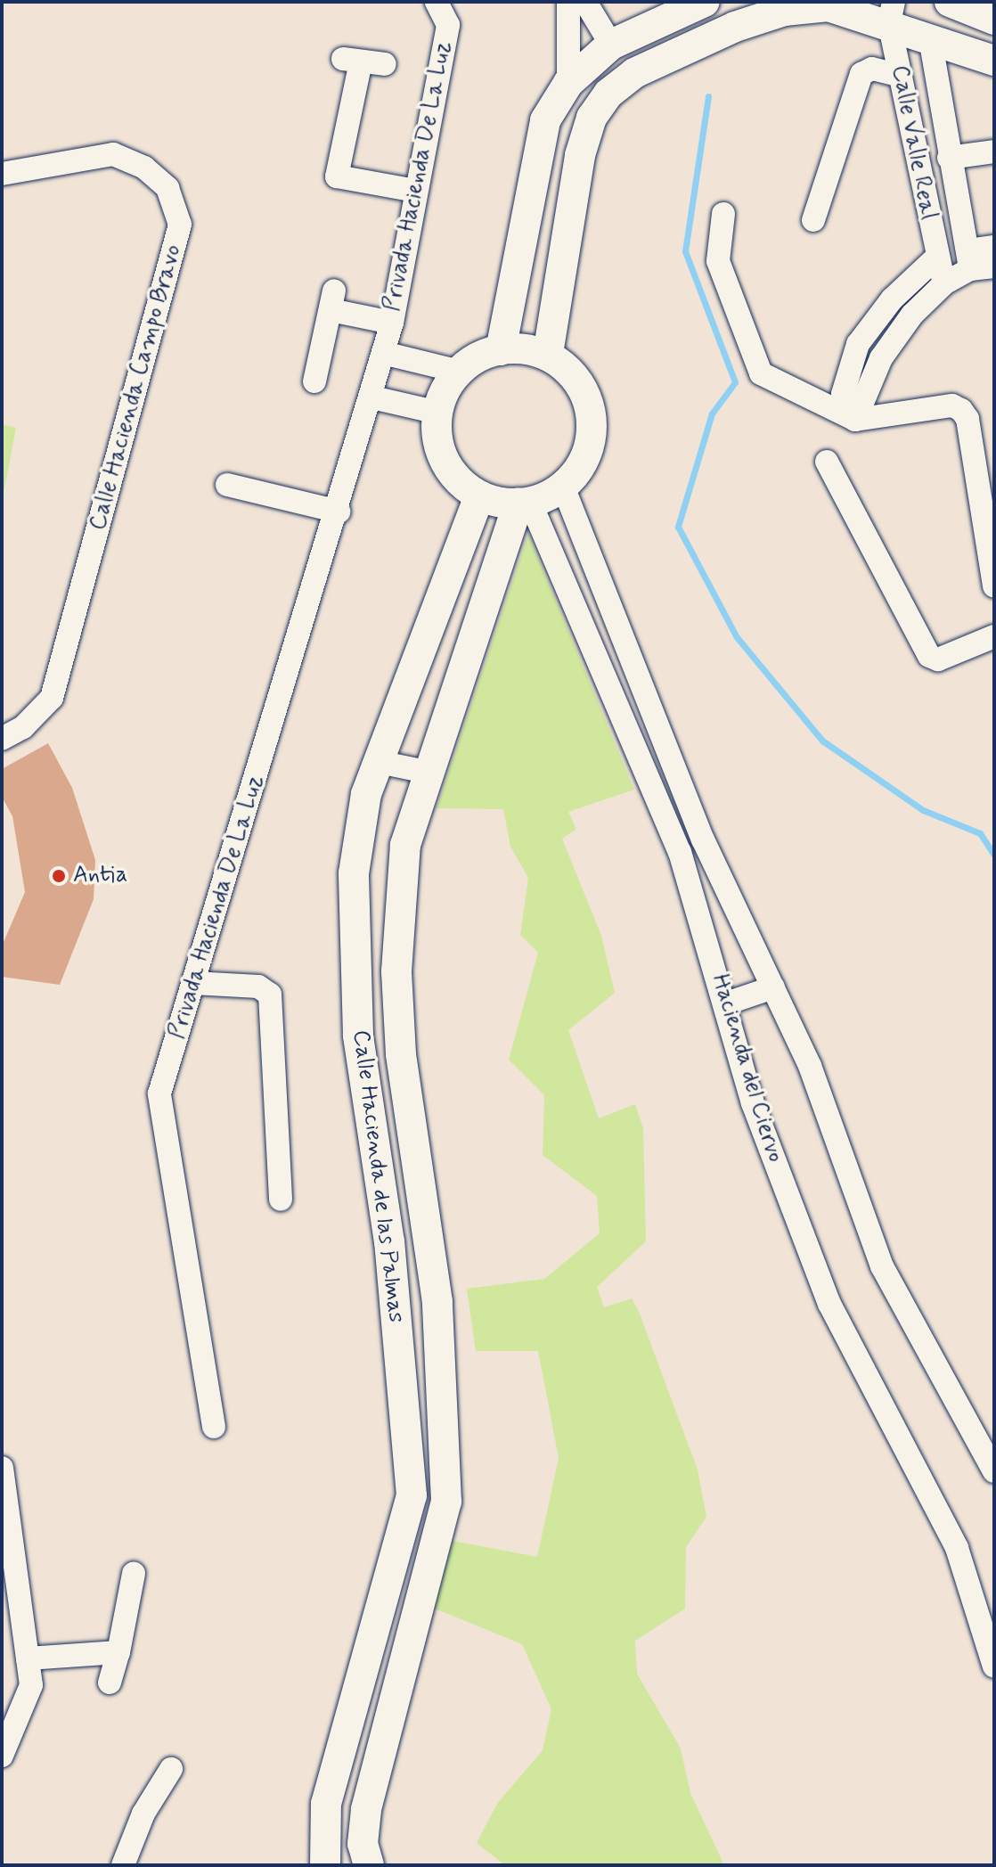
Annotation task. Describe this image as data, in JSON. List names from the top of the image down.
{
  "streets": {
    "main road": ["Calle Hacienda de las Palmas"],
    "street": [
      "Calle Valle Real",
      "Privada Hacienda De La Luz",
      "Calle Hacienda Campo Bravo",
      "Hacienda del Ciervo"
    ]
  },
  "crossings": [
    ["Hacienda del Ciervo", "Calle Hacienda de las Palmas"]
  ],
  "places": ["Antia"]
}
